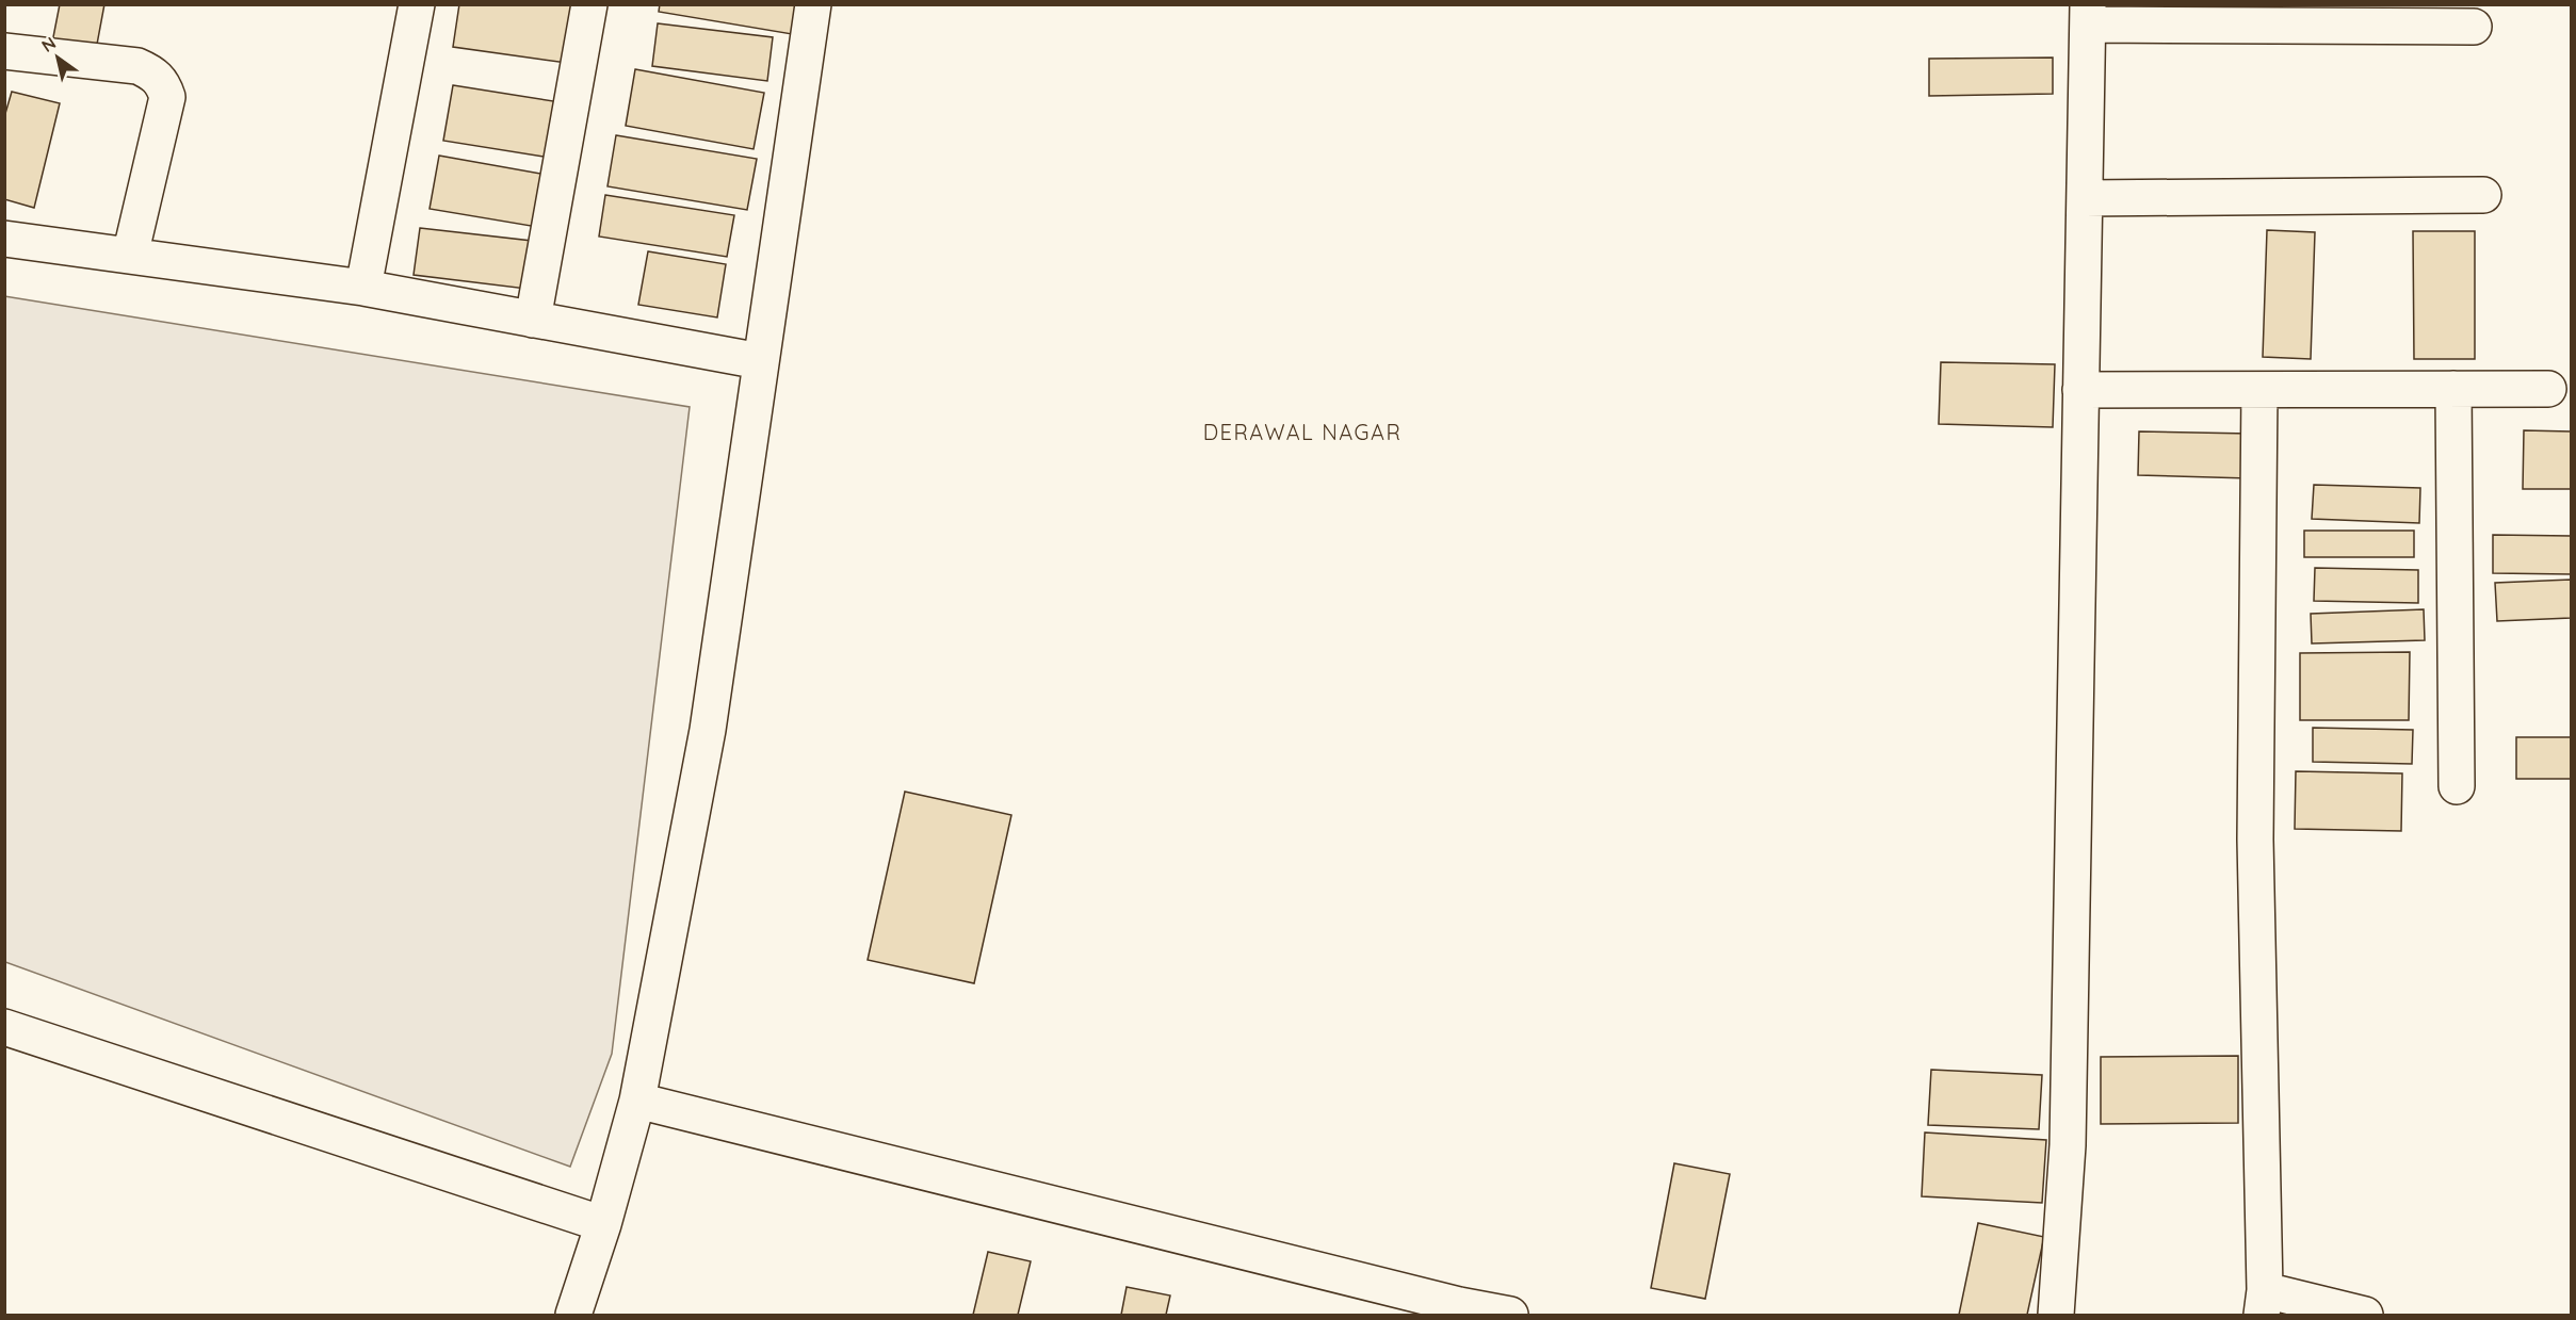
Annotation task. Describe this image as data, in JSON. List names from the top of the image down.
{
  "districts": ["DERAWAL NAGAR"],
  "north": "top left"
}
